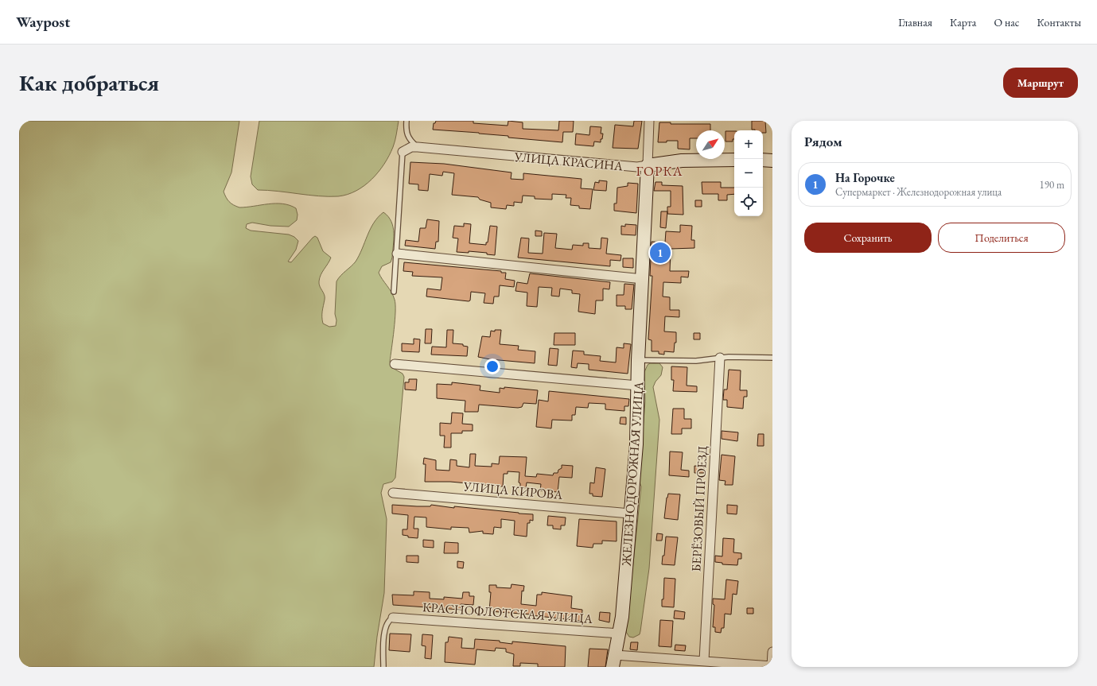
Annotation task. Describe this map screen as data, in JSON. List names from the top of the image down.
{
  "streets": {
    "street": [
      "УЛИЦА КРАСИНА",
      "ЖЕЛЕЗНОДОРОЖНАЯ УЛИЦА",
      "УЛИЦА КИРОВА",
      "БЕРЁЗОВЫЙ ПРОЕЗД",
      "КРАСНОФЛОТСКАЯ УЛИЦА"
    ]
  },
  "crossings": [
    ["УЛИЦА КРАСИНА", "ЖЕЛЕЗНОДОРОЖНАЯ УЛИЦА"],
    ["ЖЕЛЕЗНОДОРОЖНАЯ УЛИЦА", "УЛИЦА КИРОВА"],
    ["ЖЕЛЕЗНОДОРОЖНАЯ УЛИЦА", "КРАСНОФЛОТСКАЯ УЛИЦА"]
  ],
  "districts": ["ГОРКА"],
  "north": "top right",
  "page": {
    "header": "Waypost",
    "nav": [
      "Главная",
      "Карта",
      "О нас",
      "Контакты"
    ],
    "buttons": [
      "Маршрут",
      ["Сохранить", "Поделиться"]
    ],
    "title": "Как добраться",
    "heading": "Рядом",
    "map_buttons": ["+", "−"],
    "list": [
      {
        "mark": "1",
        "name": "На Горочке",
        "note": "Супермаркет · Железнодорожная улица",
        "value": "190 m"
      }
    ],
    "pins": "1"
  }
}
